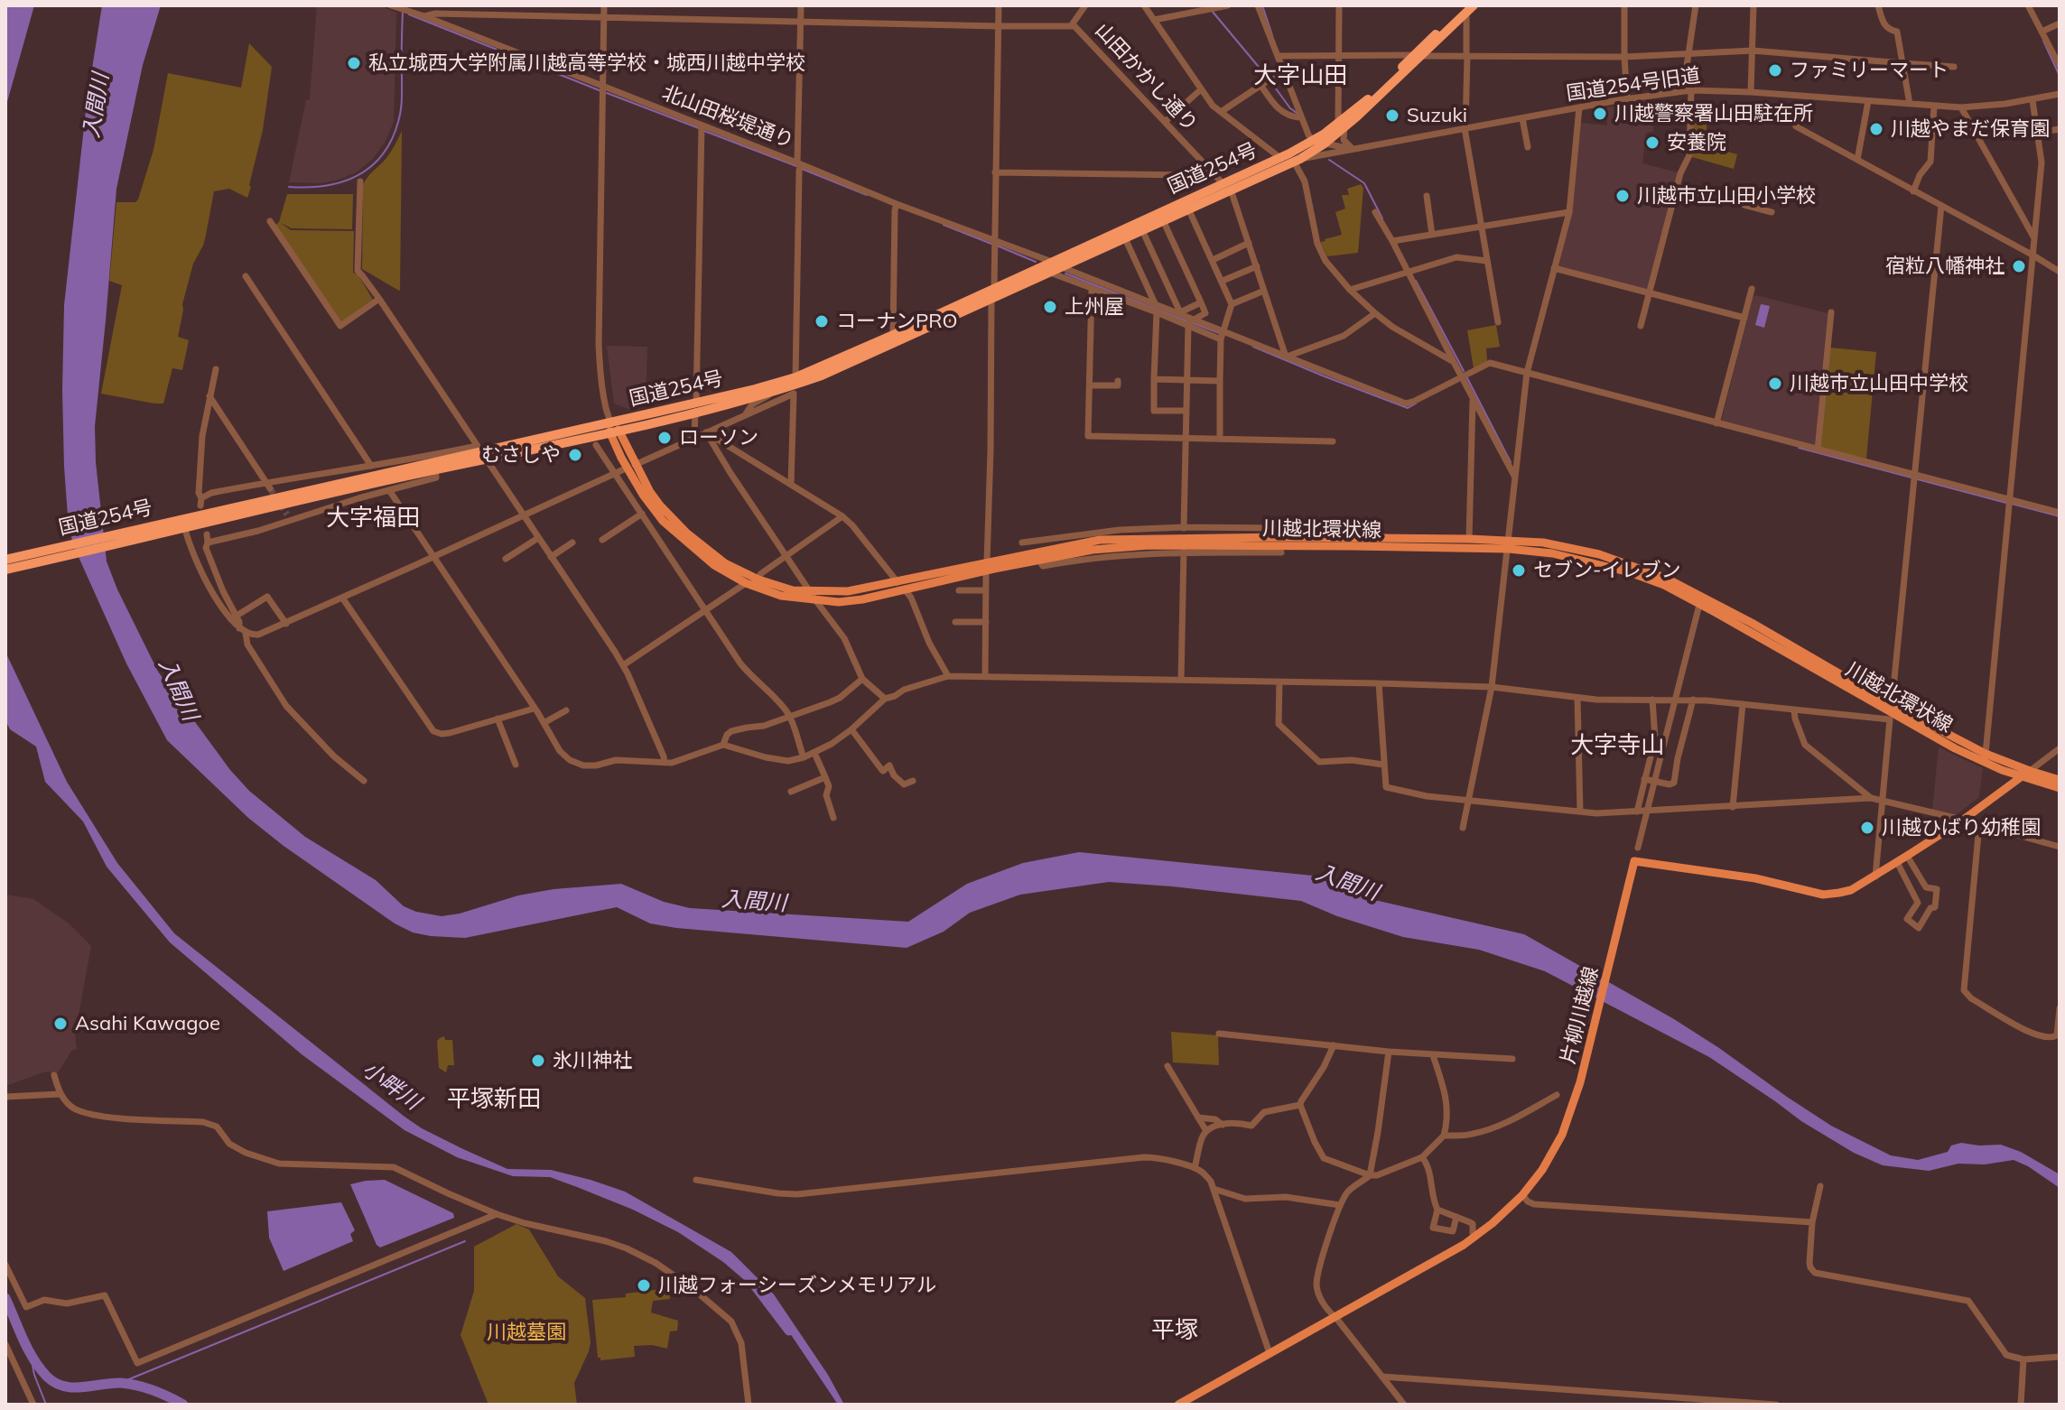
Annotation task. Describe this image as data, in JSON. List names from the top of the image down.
{
  "streets": {
    "highway": ["国道254号"],
    "main road": ["川越北環状線", "片柳川越線"],
    "street": ["山田かかし通り", "国道254号旧道", "北山田桜堤通り"]
  },
  "crossings": [
    ["山田かかし通り", "北山田桜堤通り"],
    ["山田かかし通り", "国道254号"],
    ["国道254号旧道", "国道254号"],
    ["北山田桜堤通り", "国道254号"],
    ["国道254号", "川越北環状線"]
  ],
  "districts": [
    "大字山田",
    "大字福田",
    "大字寺山",
    "平塚新田",
    "平塚"
  ],
  "water": ["入間川", "小畔川"],
  "parks": ["川越墓園"],
  "places": [
    "私立城西大学附属川越高等学校・城西川越中学校",
    "ファミリーマート",
    "川越警察署山田駐在所",
    "Suzuki",
    "川越やまだ保育園",
    "安養院",
    "川越市立山田小学校",
    "宿粒八幡神社",
    "上州屋",
    "コーナンPRO",
    "川越市立山田中学校",
    "ローソン",
    "むさしや",
    "セブン-イレブン",
    "川越ひばり幼稚園",
    "Asahi Kawagoe",
    "氷川神社",
    "川越フォーシーズンメモリアル"
  ]
}
